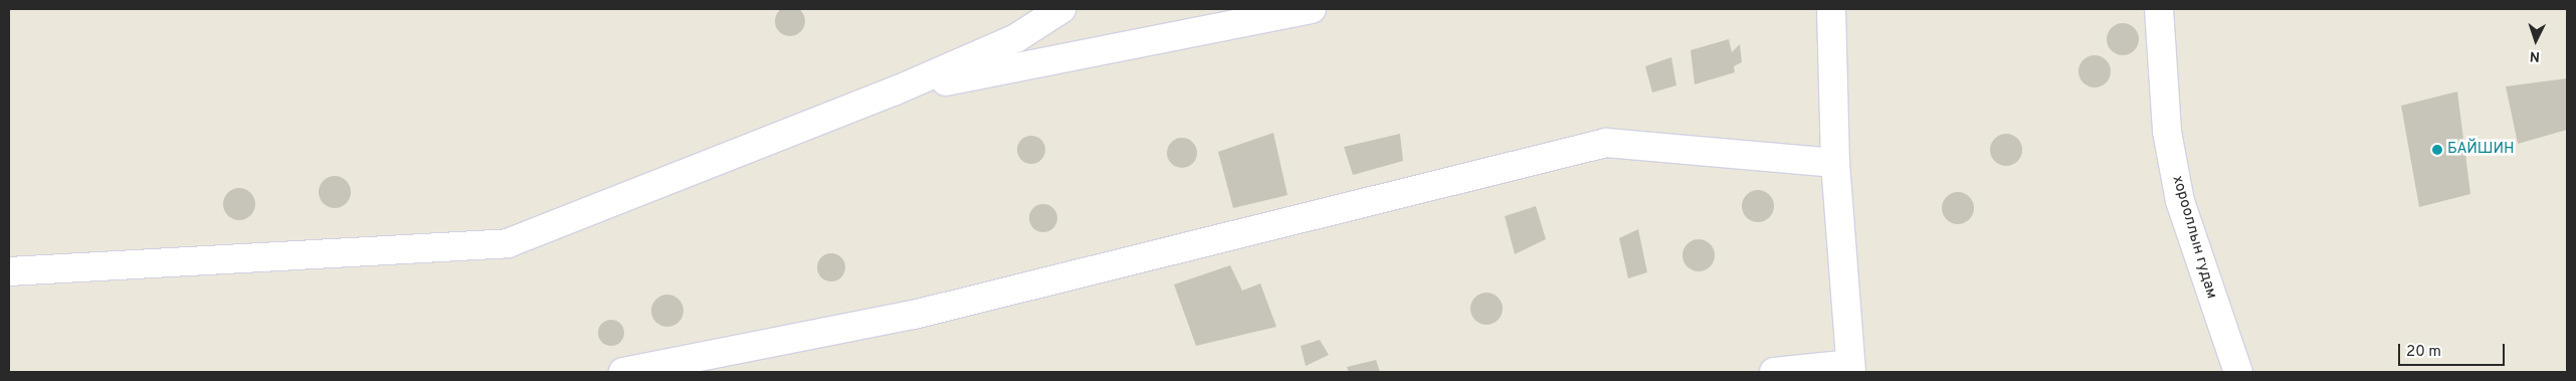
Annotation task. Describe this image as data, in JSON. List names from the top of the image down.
{
  "streets": {
    "street": ["хорооллын гудам"]
  },
  "places": ["БАЙШИН"],
  "scale_bar": "20 m",
  "north": "bottom"
}
